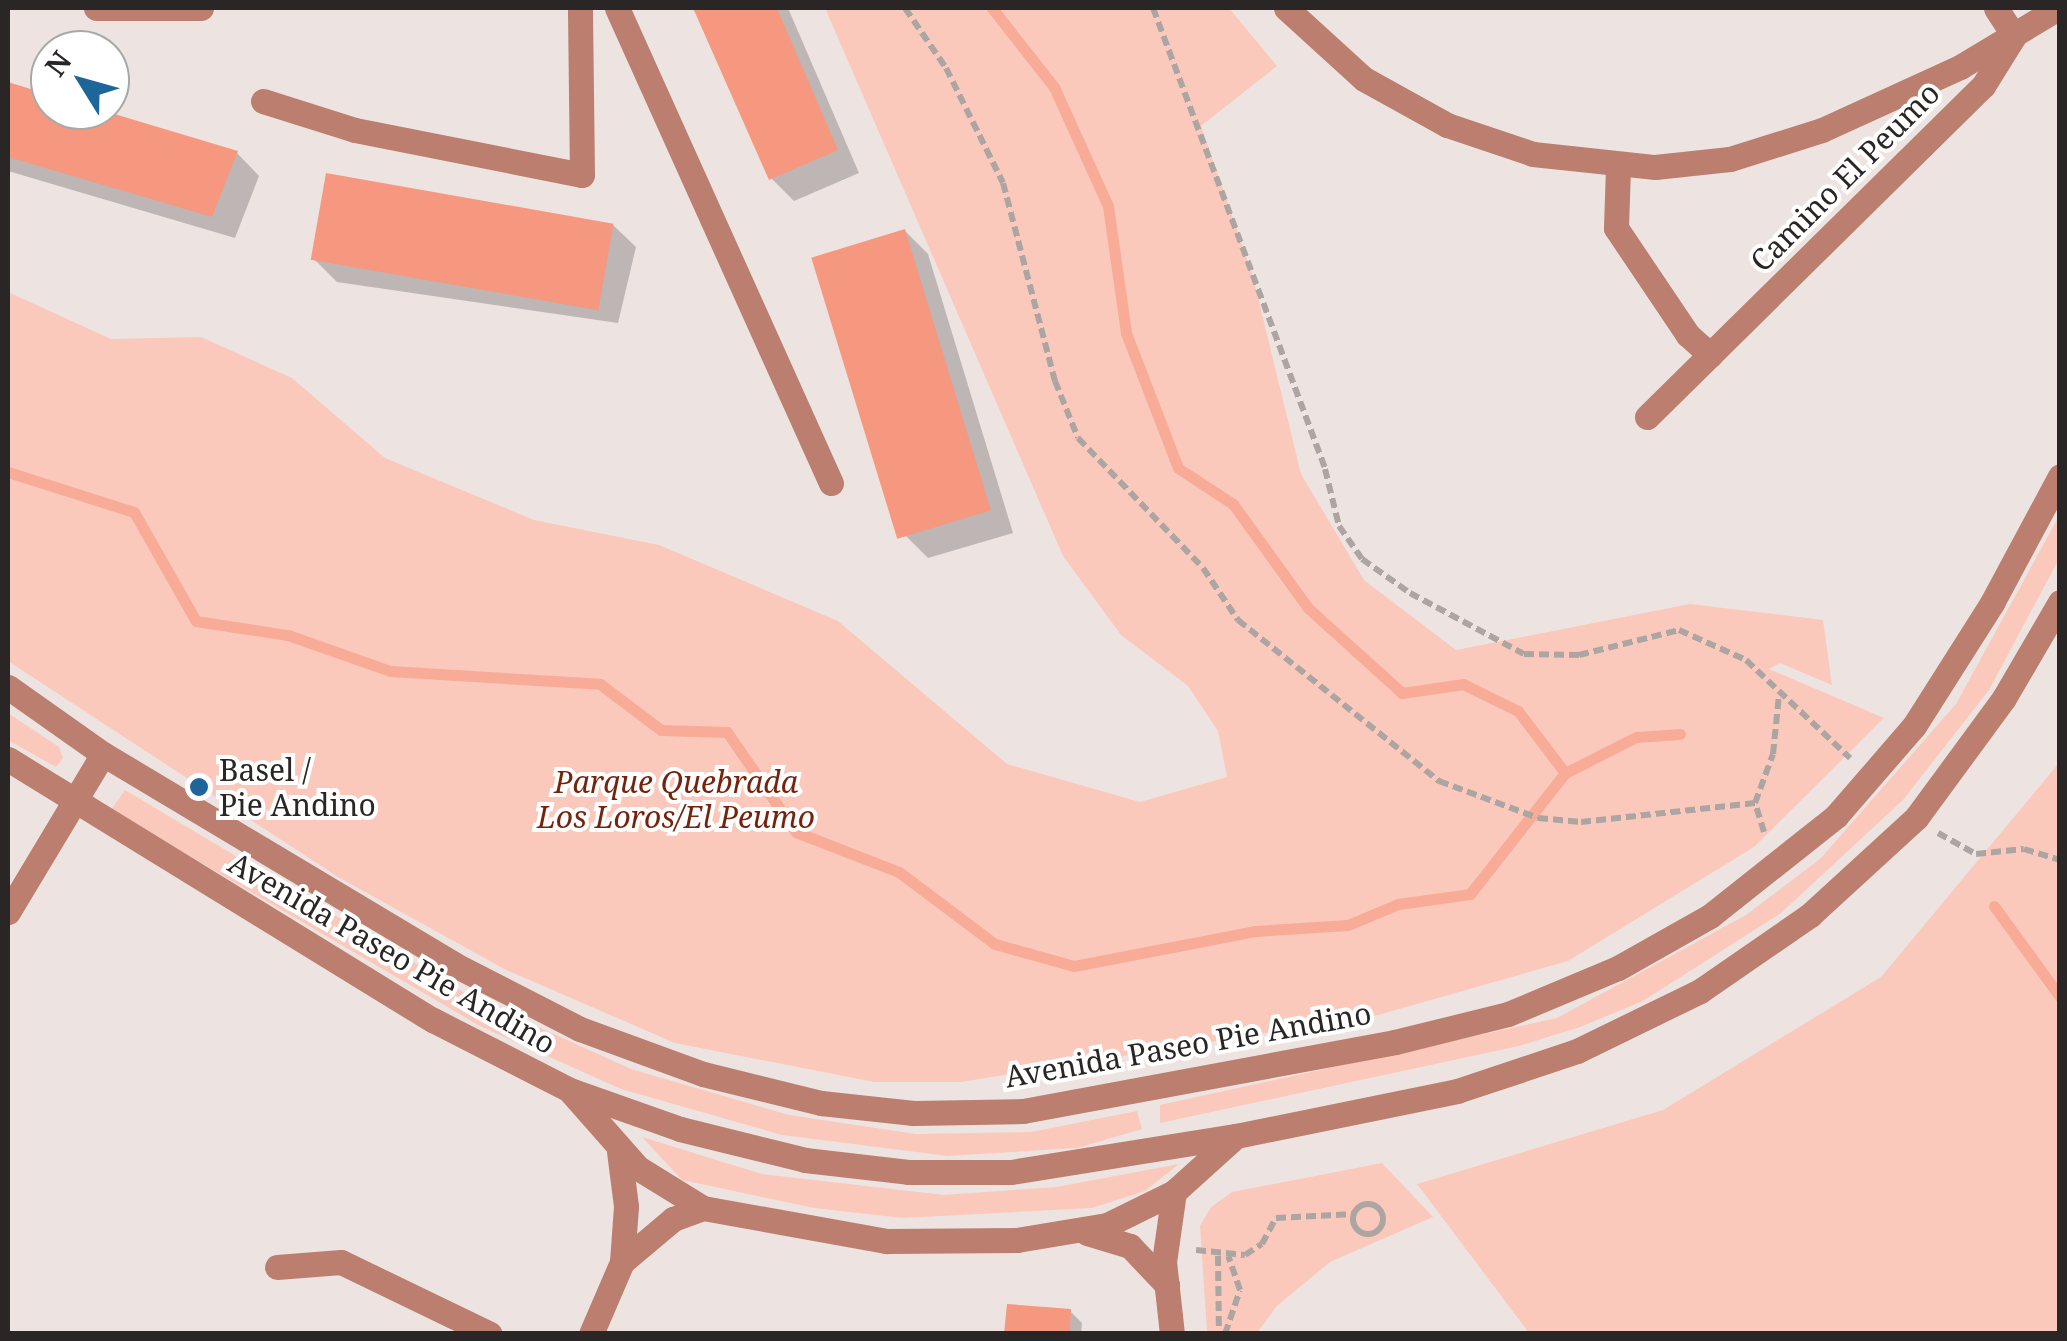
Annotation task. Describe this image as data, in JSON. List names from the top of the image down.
{
  "streets": {
    "street": ["Camino El Peumo", "Avenida Paseo Pie Andino"]
  },
  "parks": ["Parque Quebrada Los Loros/El Peumo"],
  "places": ["Basel / Pie Andino"],
  "north": "top left"
}
